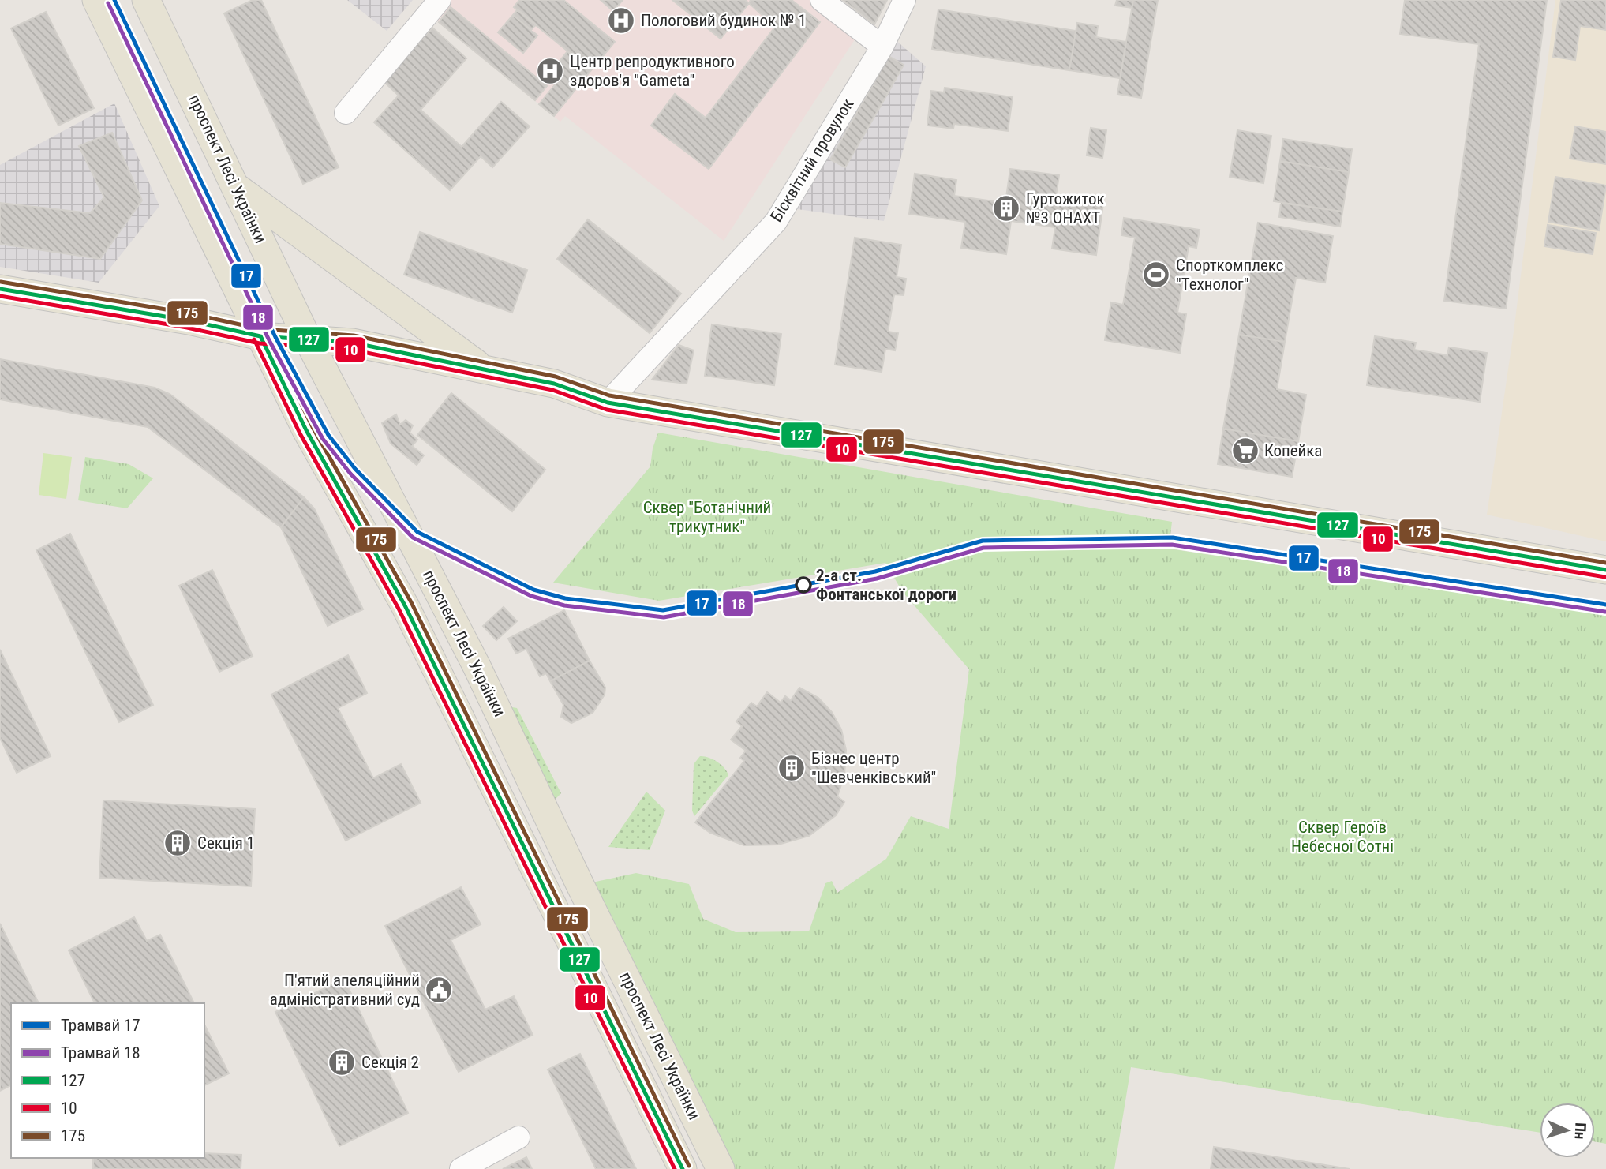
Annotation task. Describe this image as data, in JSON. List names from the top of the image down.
{
  "streets": {
    "main road": ["проспект Лесі Українки"],
    "street": ["Бісквітний провулок"]
  },
  "parks": ["Сквер \"Ботанічний трикутник\"", "Сквер Героїв Небесної Сотні"],
  "places": {
    "hospital": ["Пологовий будинок № 1", "Центр репродуктивного здоров'я \"Gameta\""],
    "building": [
      "Гуртожиток №3 ОНАХТ",
      "Бізнес центр \"Шевченківський\"",
      "Секція 1",
      "Секція 2"
    ],
    "sports": ["Спорткомплекс \"Технолог\""],
    "supermarket": ["Копейка"],
    "other": ["2-а ст. Фонтанської дороги"],
    "public building": ["П'ятий апеляційний адміністративний суд"]
  },
  "lines": [
    "tram line 17",
    "tram line 18",
    "transit line 175",
    "transit line 127",
    "transit line 10"
  ],
  "legend": [
    "Трамвай 17",
    "Трамвай 18",
    "127",
    "10",
    "175"
  ],
  "north": "right"
}
